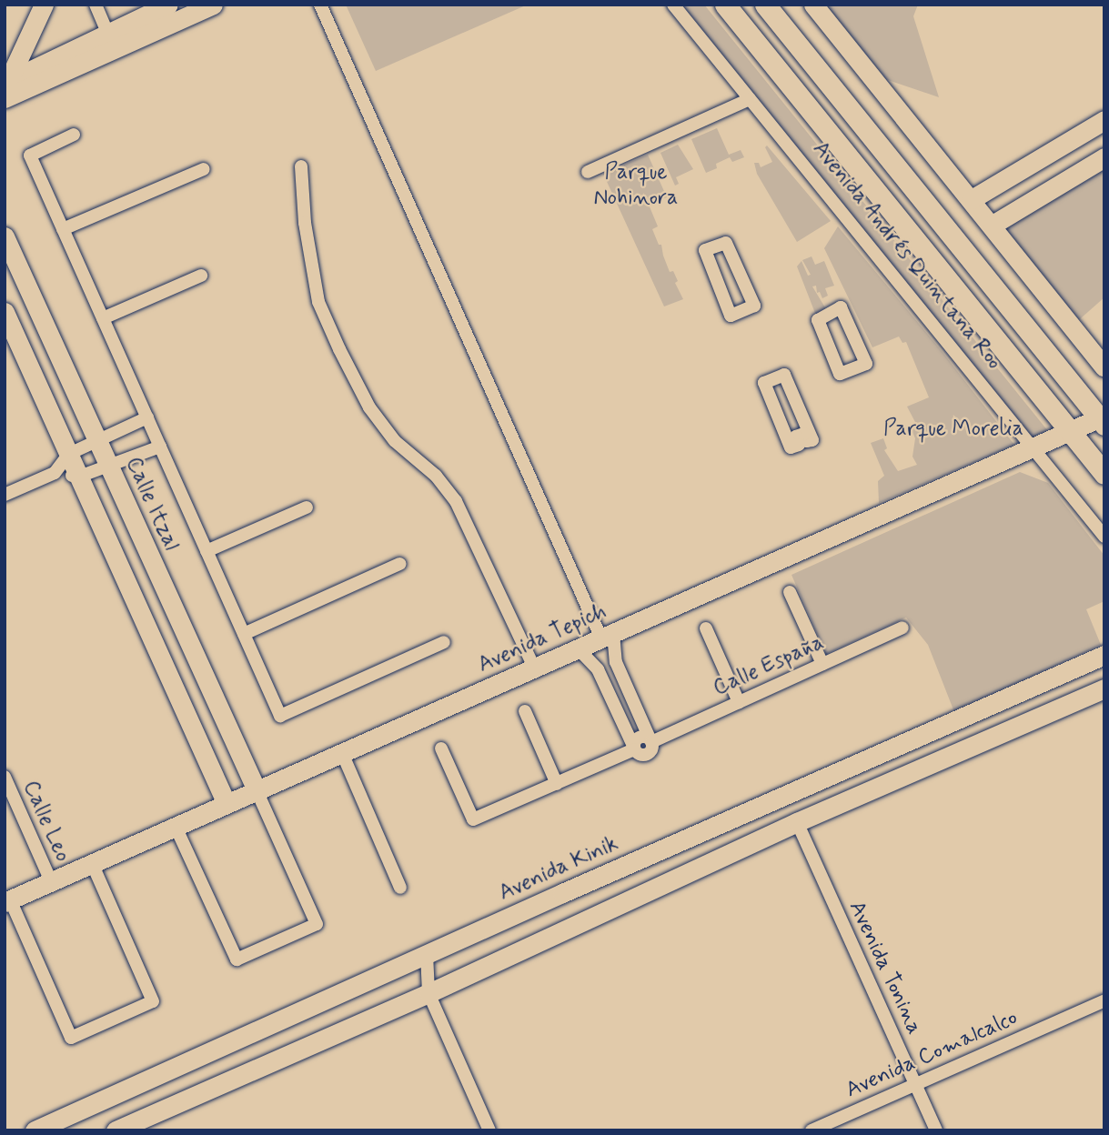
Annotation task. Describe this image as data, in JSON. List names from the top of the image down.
{
  "streets": {
    "main road": ["Avenida Andrés Quintana Roo"],
    "street": [
      "Calle Itzal",
      "Avenida Tepich",
      "Calle España",
      "Calle Leo",
      "Avenida Kinik",
      "Avenida Tonina",
      "Avenida Comalcalco"
    ]
  },
  "crossings": [
    ["Avenida Andrés Quintana Roo", "Avenida Tepich"],
    ["Calle Itzal", "Avenida Tepich"],
    ["Avenida Tepich", "Calle Leo"],
    ["Avenida Tonina", "Avenida Comalcalco"]
  ],
  "parks": ["Parque Nohinora", "Parque Morelia"]
}
